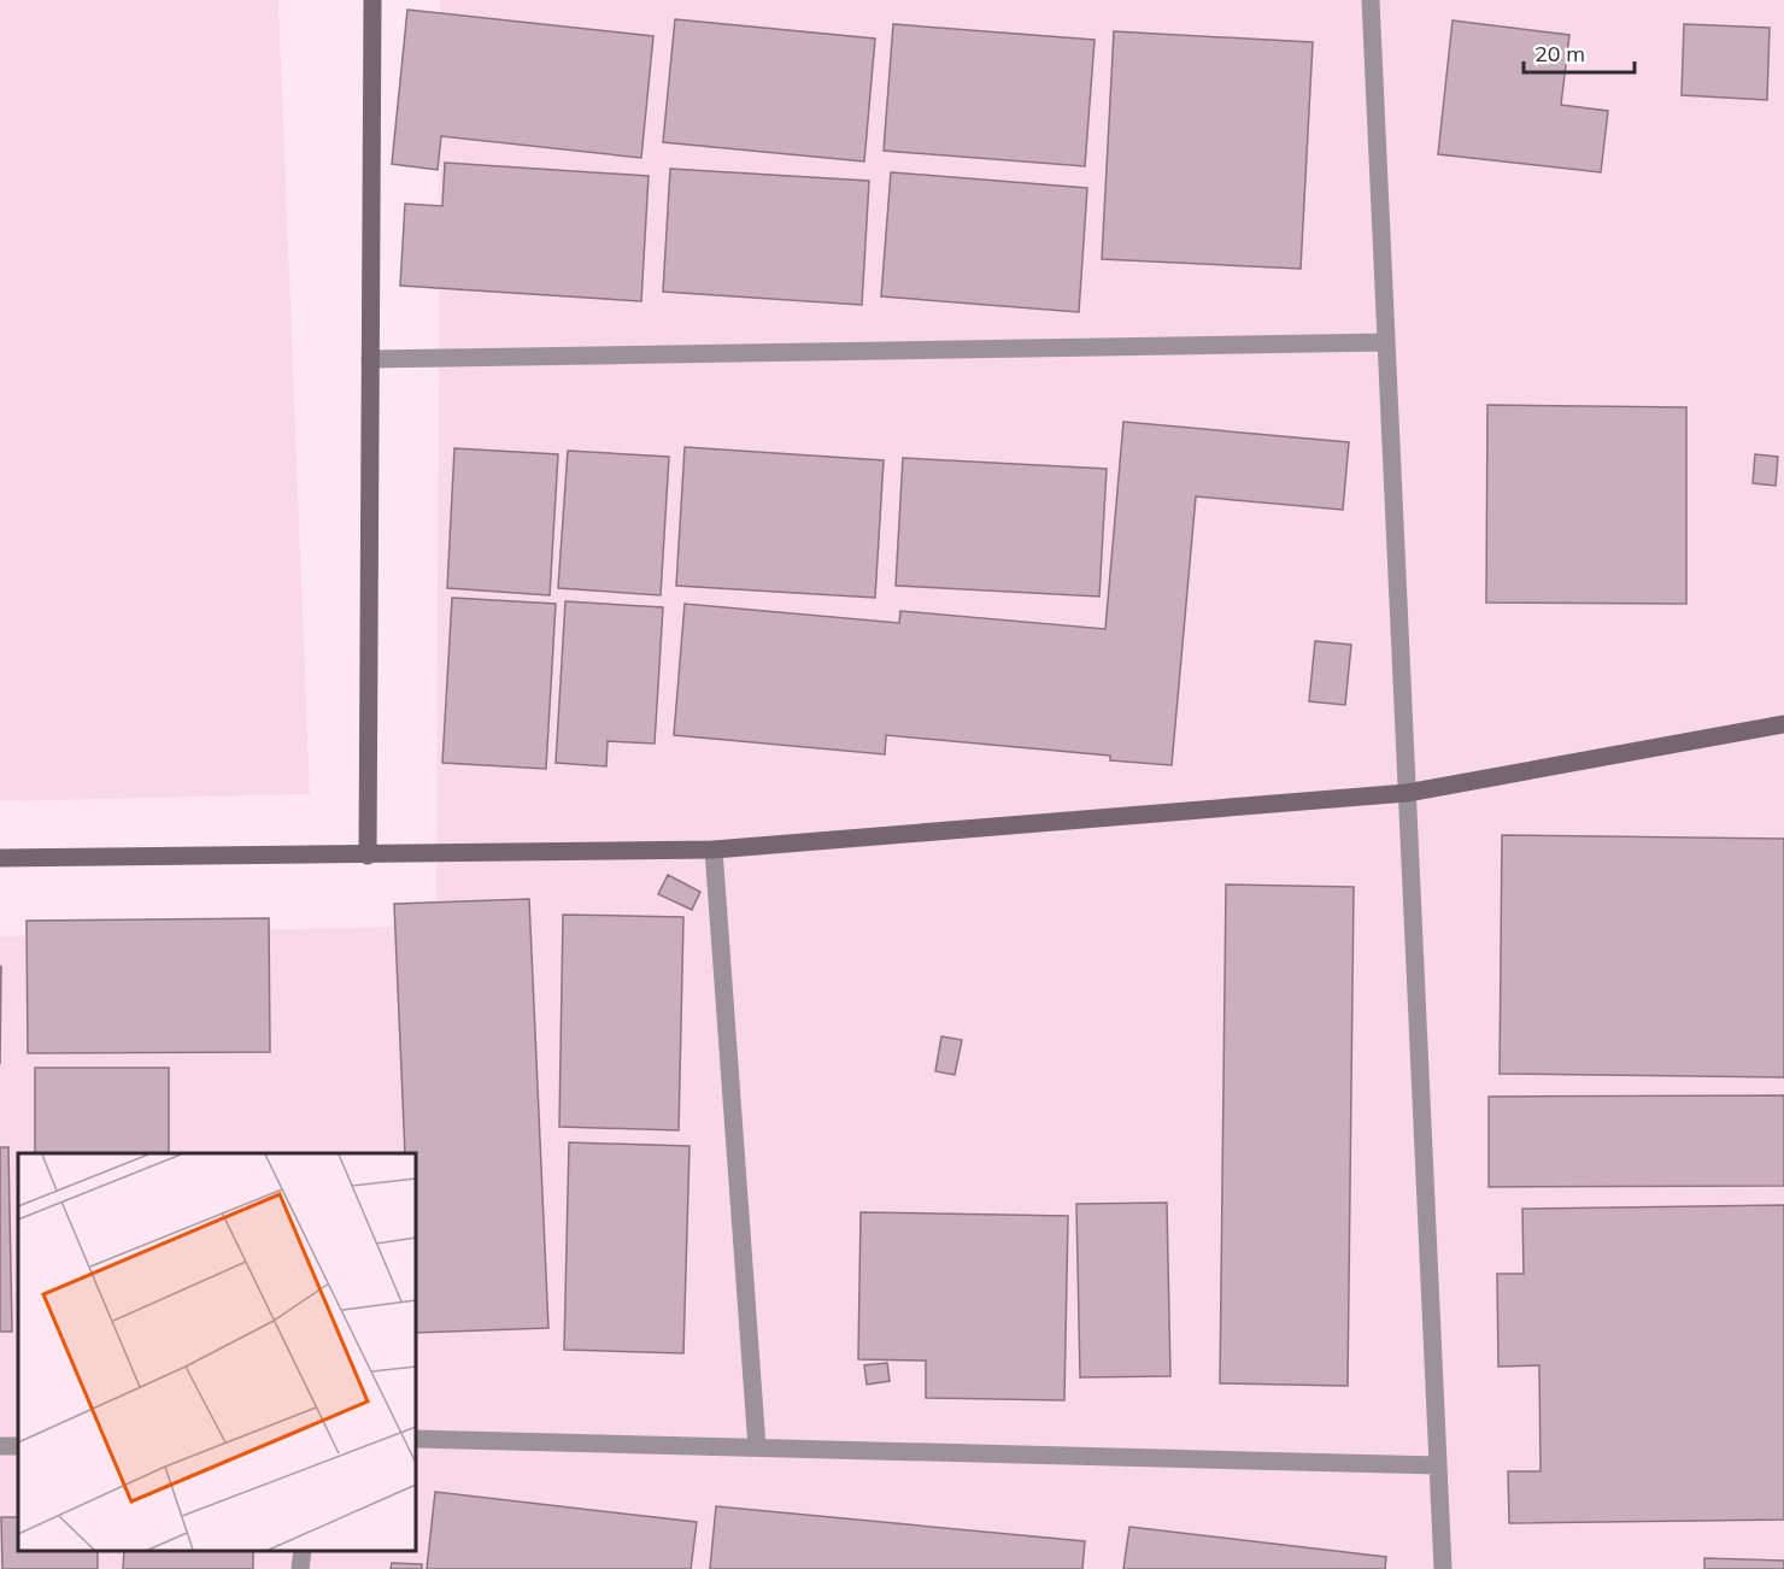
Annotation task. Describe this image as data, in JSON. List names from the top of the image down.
{
  "scale_bar": "20 m"
}
